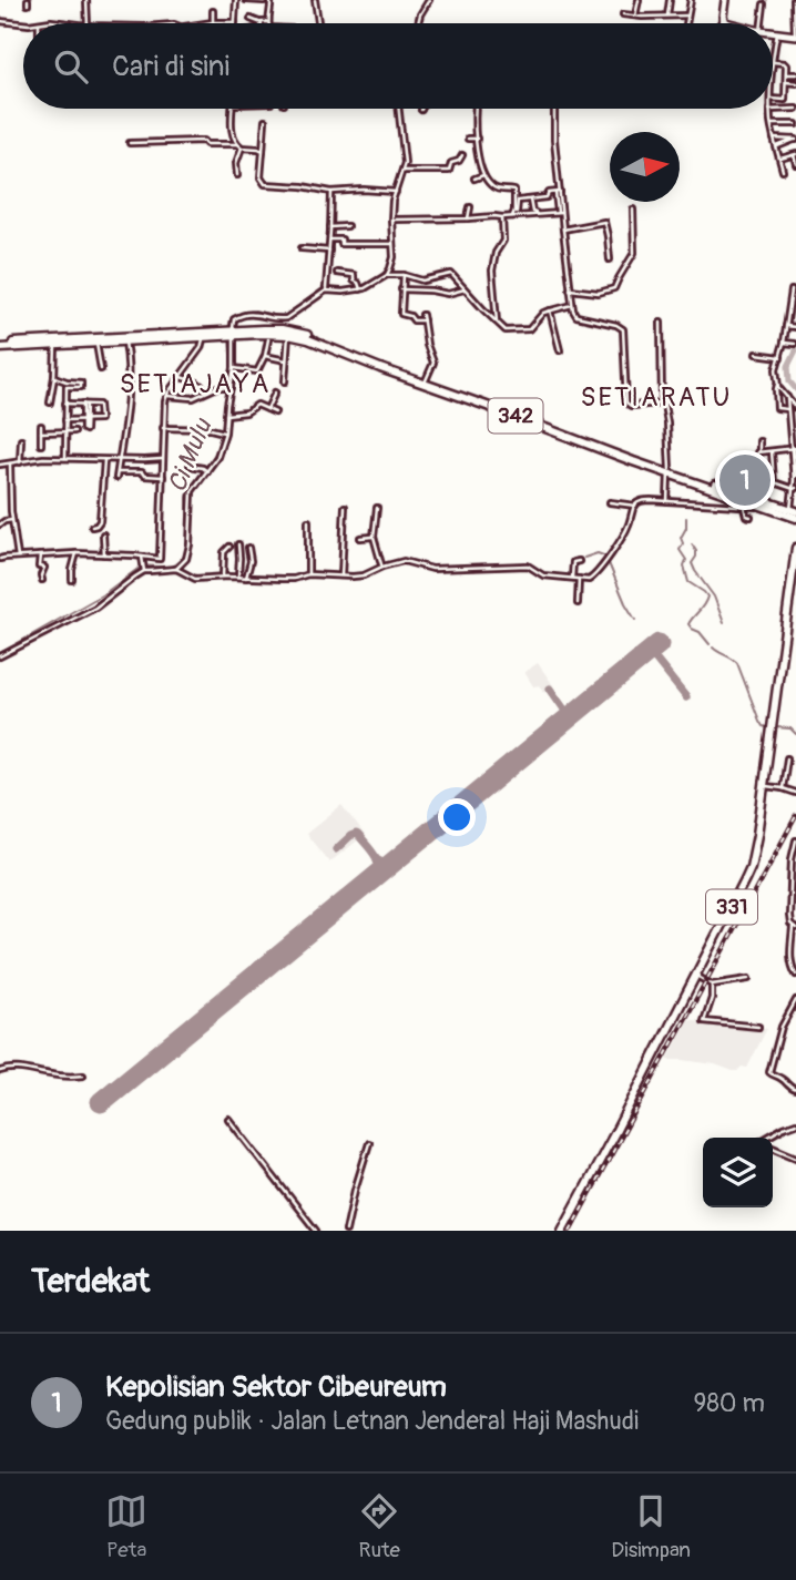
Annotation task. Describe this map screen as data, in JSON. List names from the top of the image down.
{
  "streets": {
    "main road": ["342", "331"]
  },
  "districts": ["SETIAJAYA", "SETIARATU"],
  "water": ["Ci Mulu"],
  "north": "right",
  "page": {
    "search": "Cari di sini",
    "pins": "1",
    "heading": "Terdekat",
    "list": [
      {
        "mark": "1",
        "name": "Kepolisian Sektor Cibeureum",
        "note": "Gedung publik · Jalan Letnan Jenderal Haji Mashudi",
        "value": "980 m"
      }
    ],
    "nav": ["Peta", "Rute", "Disimpan"]
  }
}
